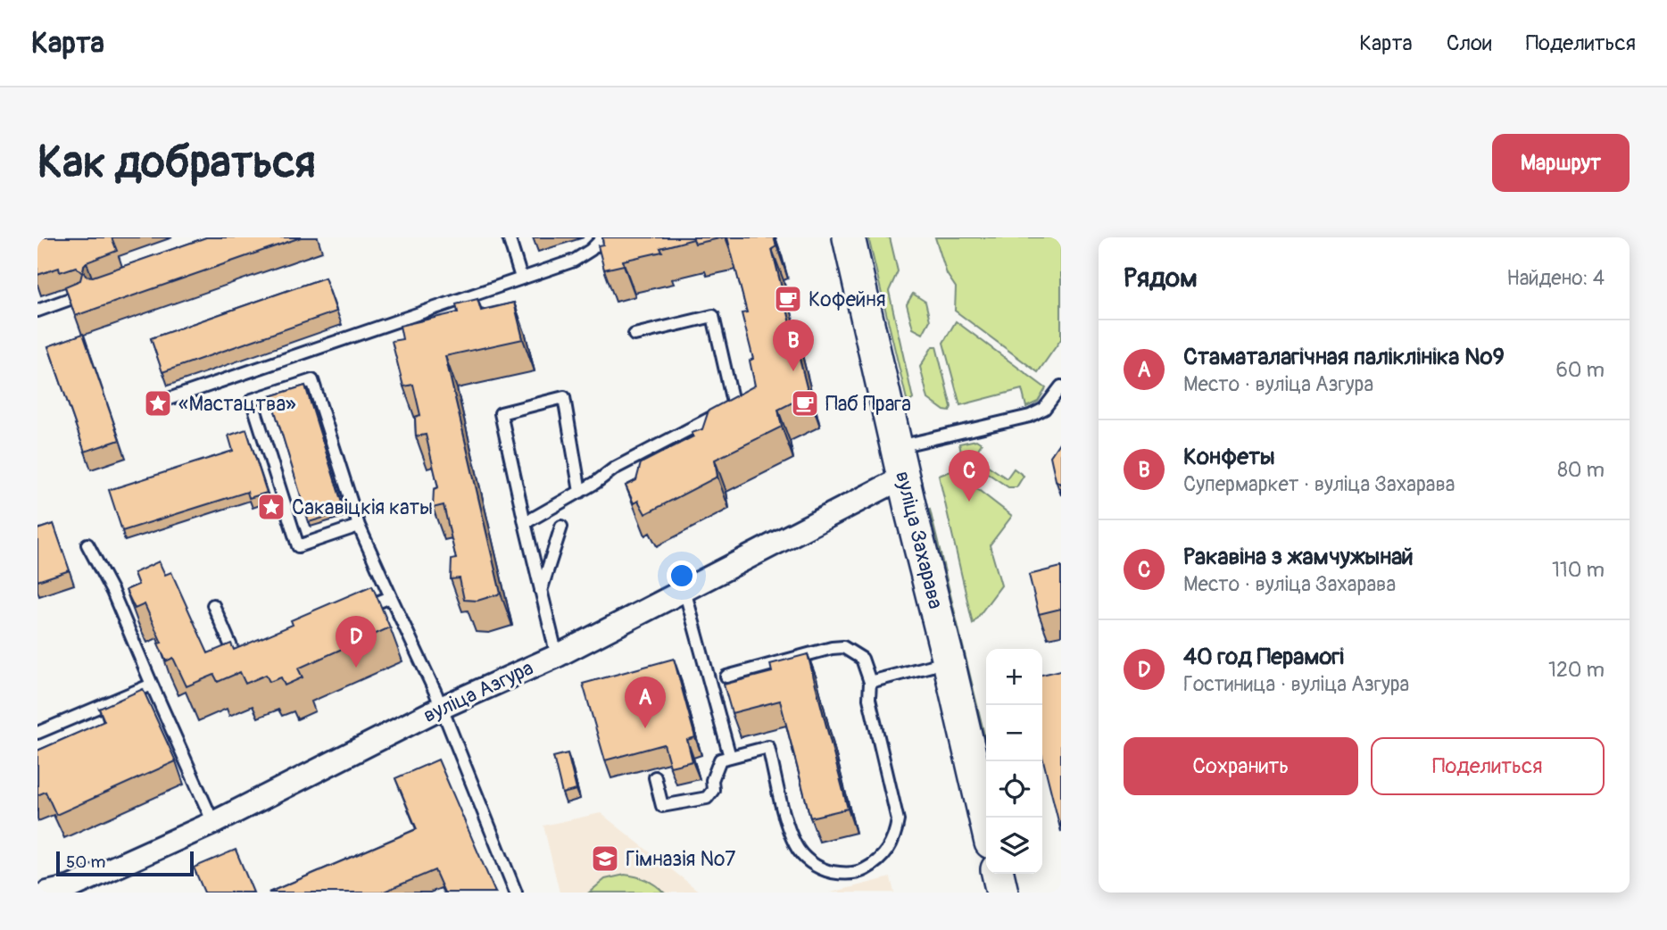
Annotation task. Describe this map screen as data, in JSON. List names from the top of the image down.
{
  "streets": {
    "main road": ["вуліца Захарава"],
    "street": ["вуліца Азгура"]
  },
  "crossings": [
    ["вуліца Захарава", "вуліца Азгура"]
  ],
  "places": {
    "cafe": ["Кофейня", "Паб Прага"],
    "place": ["«Мастацтва»", "Сакавіцкія каты"],
    "school or university": ["Гімназія №7"]
  },
  "scale_bar": "50 m",
  "page": {
    "header": "Карта",
    "nav": ["Карта", "Слои", "Поделиться"],
    "buttons": [
      "Маршрут",
      ["Сохранить", "Поделиться"]
    ],
    "title": "Как добраться",
    "heading": ["Рядом", "Найдено: 4"],
    "list": [
      {
        "mark": "A",
        "name": "Стаматалагічная паліклініка №9",
        "note": "Место · вуліца Азгура",
        "value": "60 m"
      },
      {
        "mark": "B",
        "name": "Конфеты",
        "note": "Супермаркет · вуліца Захарава",
        "value": "80 m"
      },
      {
        "mark": "C",
        "name": "Ракавіна з жамчужынай",
        "note": "Место · вуліца Захарава",
        "value": "110 m"
      },
      {
        "mark": "D",
        "name": "40 год Перамогі",
        "note": "Гостиница · вуліца Азгура",
        "value": "120 m"
      }
    ],
    "pins": [
      "B",
      "C",
      "D",
      "A"
    ],
    "map_buttons": ["+", "−"],
    "scale": "50 m"
  }
}
